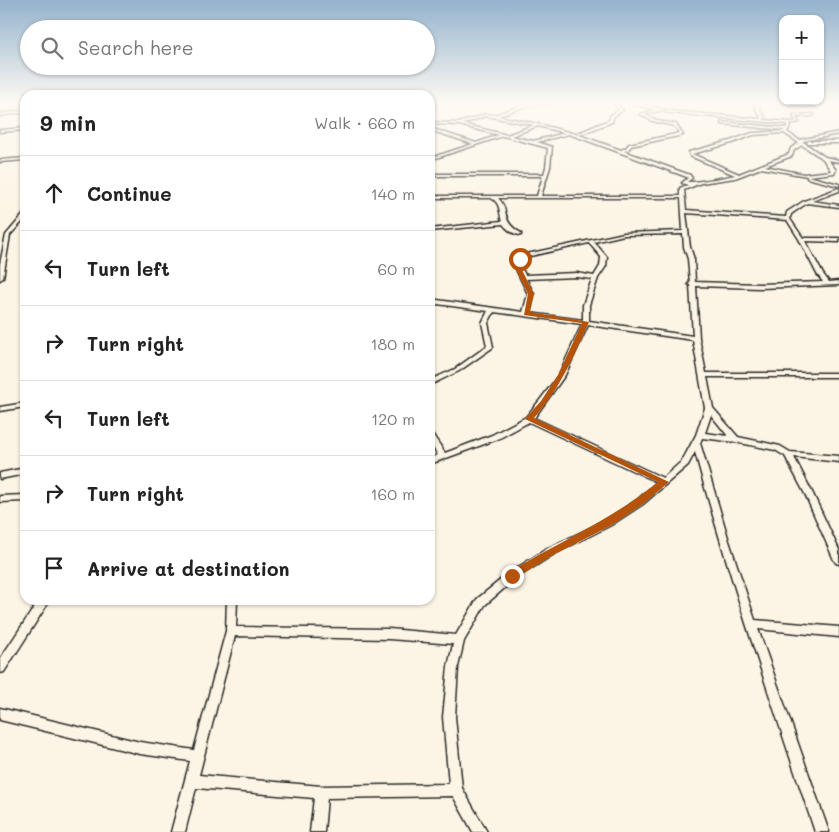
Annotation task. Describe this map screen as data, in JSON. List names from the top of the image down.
{
  "page": {
    "map_buttons": ["+", "−"],
    "search": "Search here",
    "heading": ["9 min", "Walk · 660 m"],
    "list": [
      ["Continue", "140 m"],
      ["Turn left", "60 m"],
      ["Turn right", "180 m"],
      ["Turn left", "120 m"],
      ["Turn right", "160 m"],
      "Arrive at destination"
    ]
  }
}
